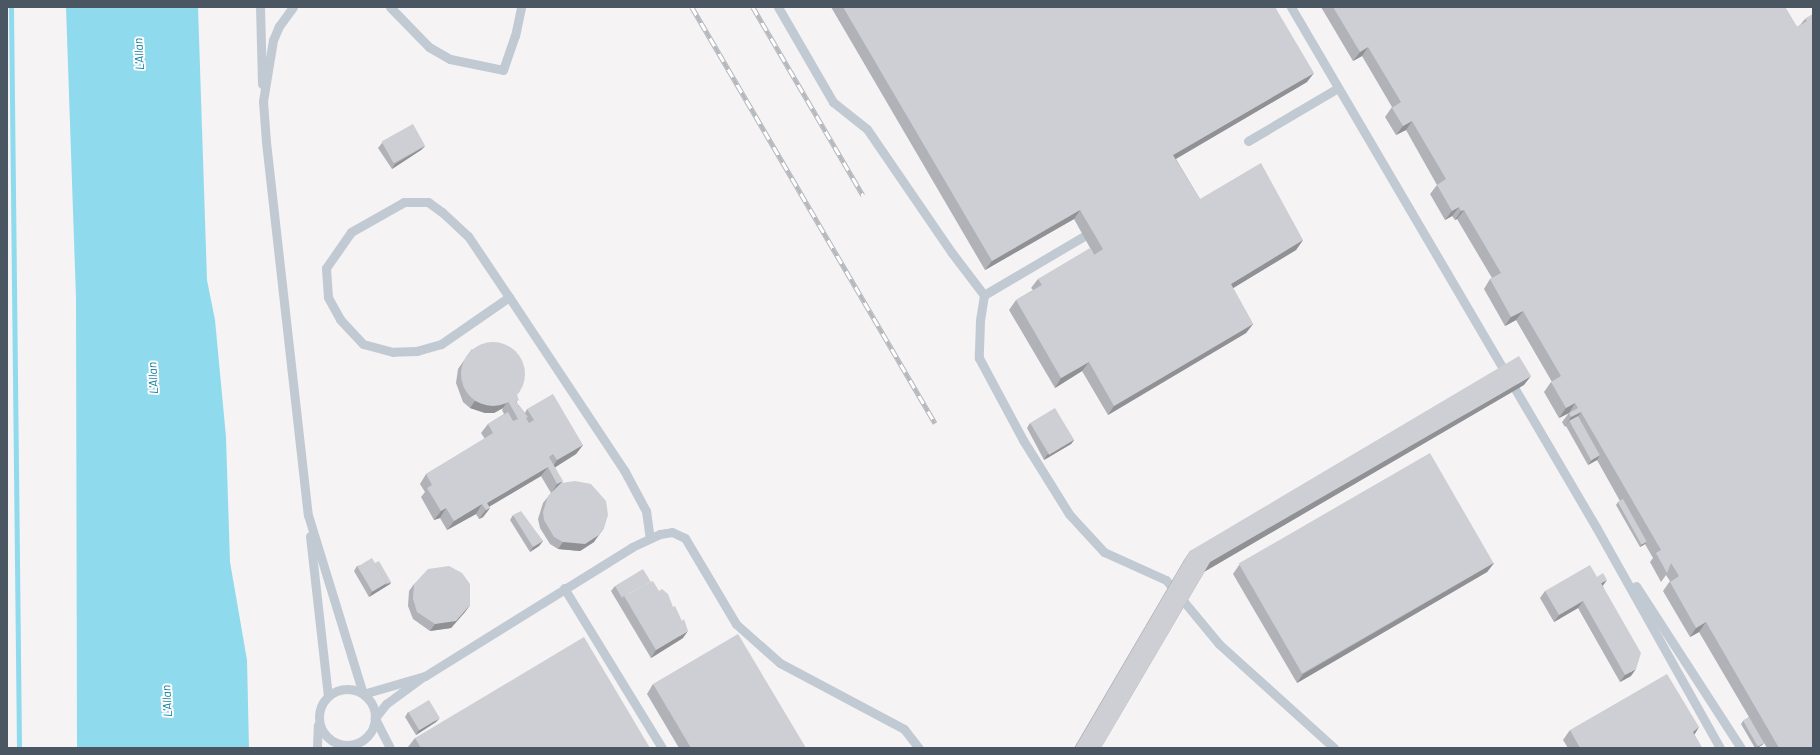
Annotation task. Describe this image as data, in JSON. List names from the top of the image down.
{
  "water": ["L'Allan"]
}
